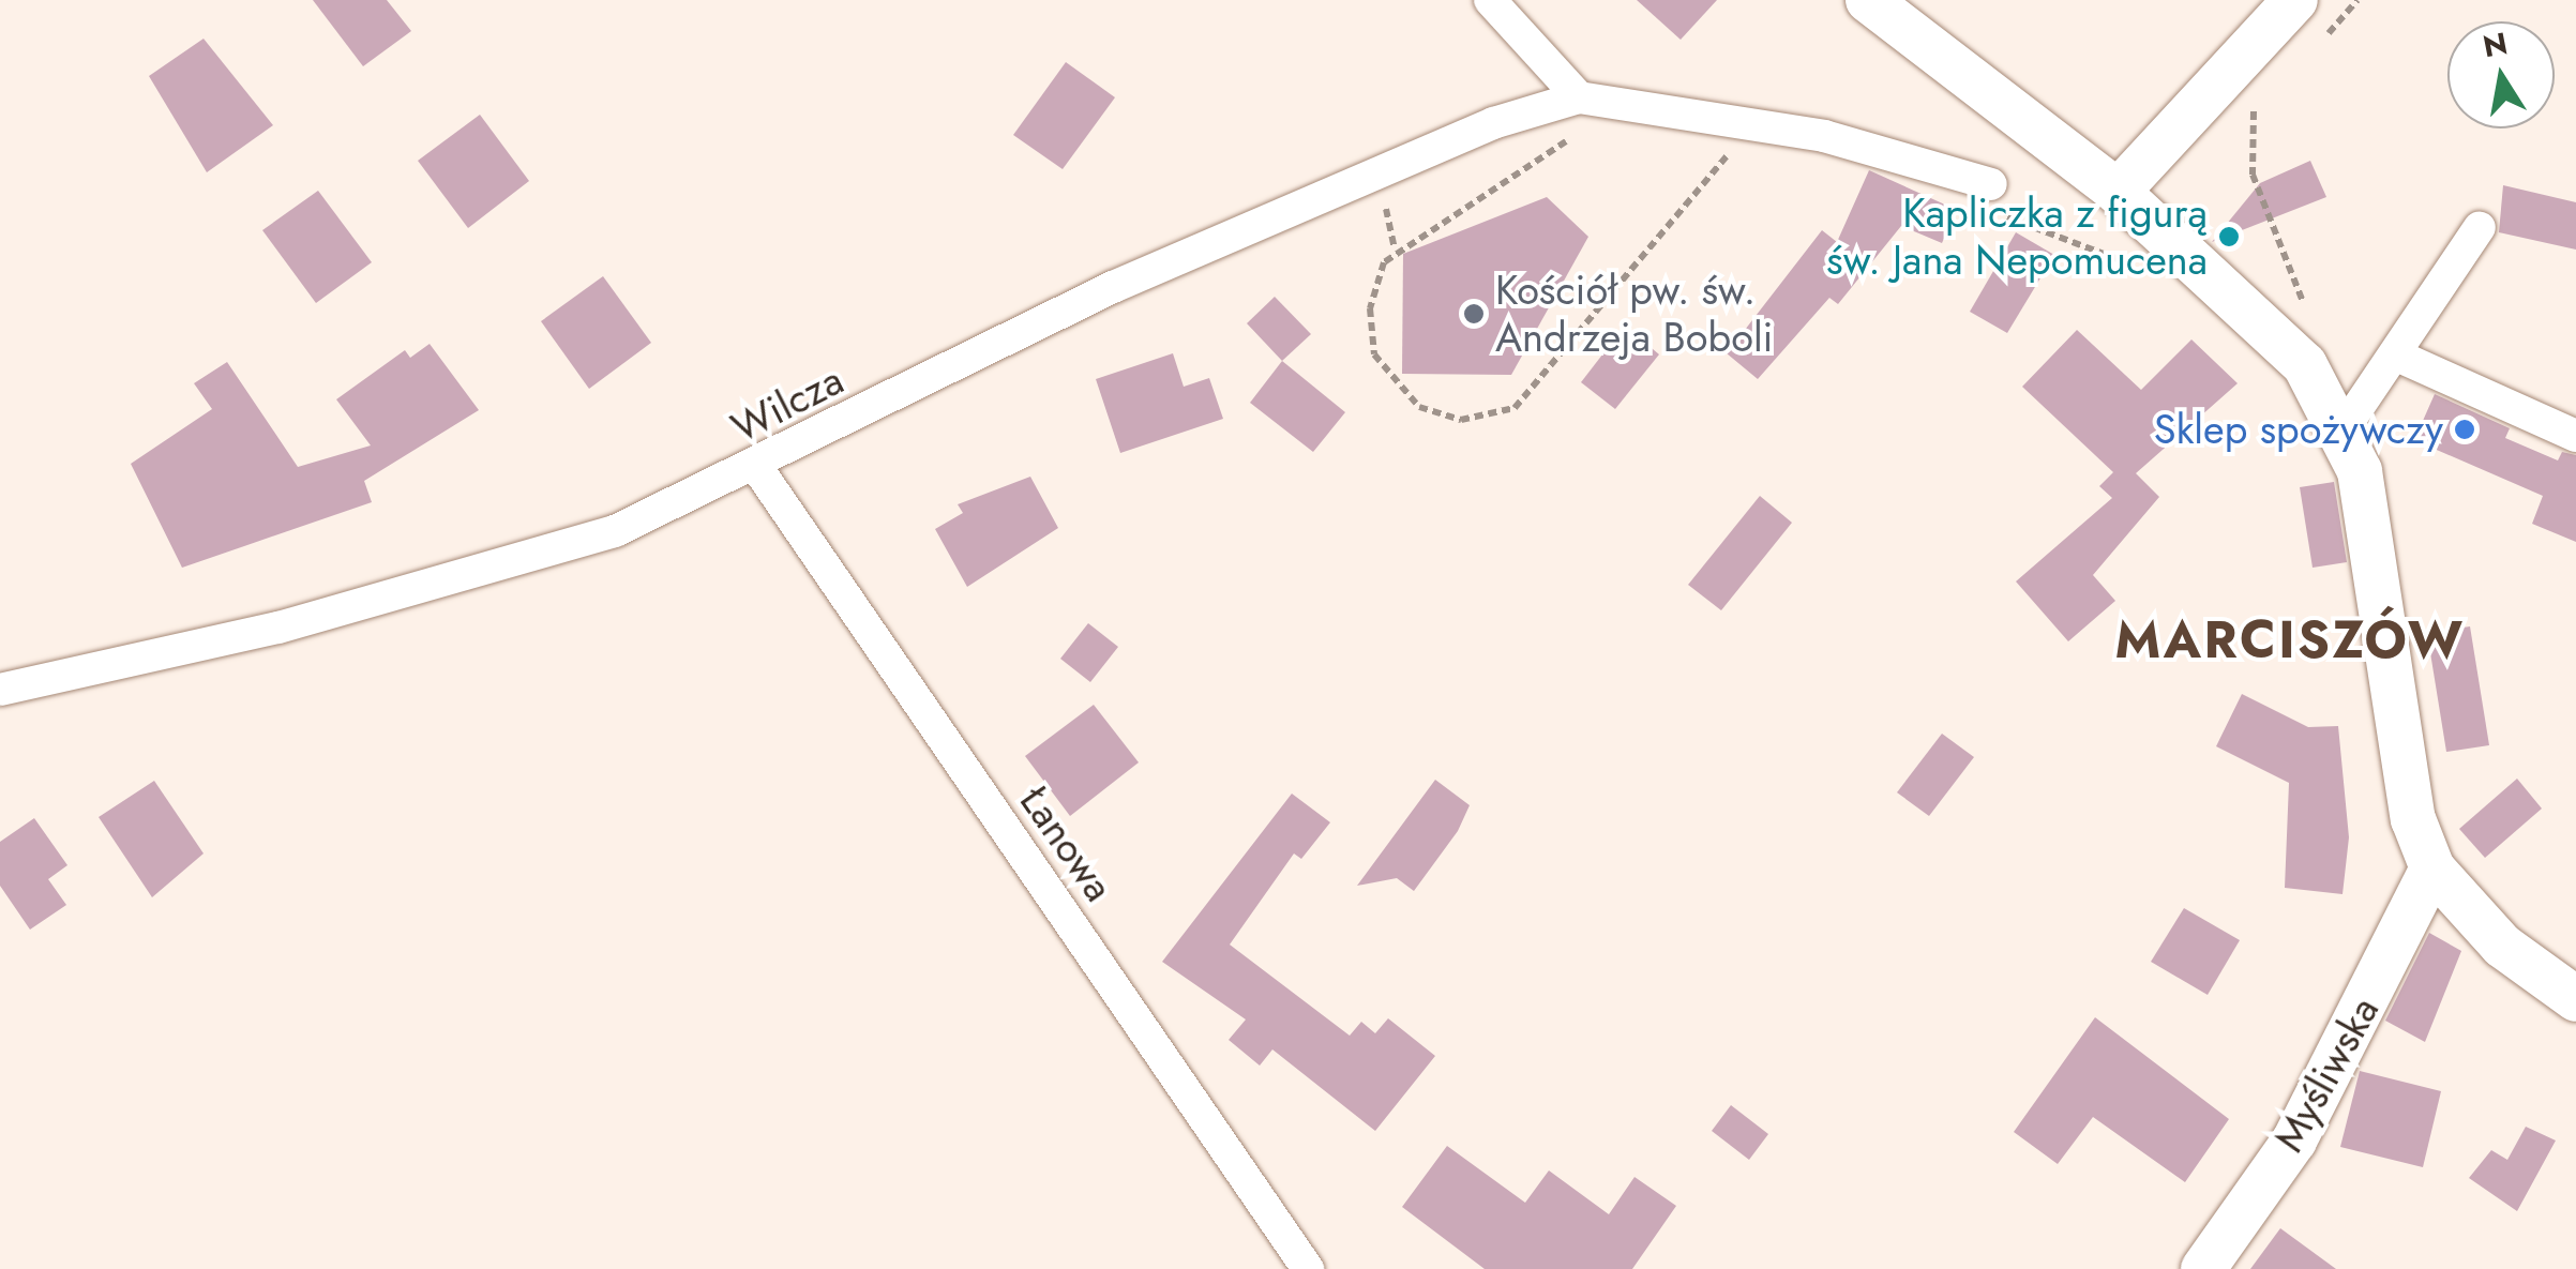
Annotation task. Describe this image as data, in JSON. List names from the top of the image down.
{
  "streets": {
    "street": ["Wilcza", "Łanowa", "Myśliwska"]
  },
  "crossings": [
    ["Wilcza", "Łanowa"]
  ],
  "districts": ["MARCISZÓW"],
  "places": ["Kapliczka z figurą św. Jana Nepomucena", "Kościół pw. św. Andrzeja Boboli", "Sklep spożywczy"],
  "north": "top"
}
